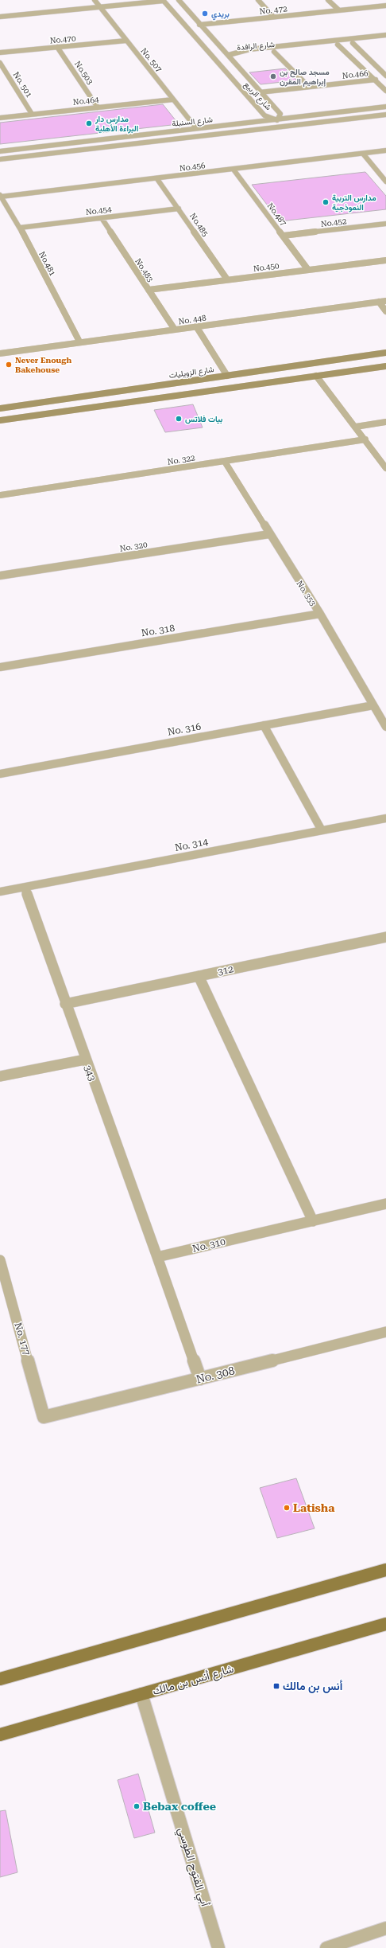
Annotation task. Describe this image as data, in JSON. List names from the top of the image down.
{
  "streets": {
    "main road": ["شارع أنس بن مالك"],
    "street": [
      "No. 472",
      "No.470",
      "شارع الرافدة",
      "No. 507",
      "No.503",
      "No.466",
      "No. 501",
      "شارع الربيع",
      "No.464",
      "شارع السنبلة",
      "No.456",
      "No.454",
      "No.487",
      "No.452",
      "No.485",
      "No.481",
      "No.450",
      "No.483",
      "No. 448",
      "شارع الزويليات",
      "No. 322",
      "No. 320",
      "No. 353",
      "No. 318",
      "No. 316",
      "No. 314",
      "312",
      "343",
      "No. 310",
      "No. 177",
      "No. 308",
      "أبي الفتوح الطوسي"
    ]
  },
  "crossings": [
    ["No. 472", "شارع الربيع"],
    ["No.470", "No. 507"],
    ["No.470", "No.503"],
    ["شارع الرافدة", "شارع الربيع"],
    ["No. 507", "No.464"],
    ["No. 507", "شارع السنبلة"],
    ["No.503", "No.464"],
    ["No.466", "شارع الربيع"],
    ["No. 501", "No.464"],
    ["شارع الربيع", "شارع السنبلة"],
    ["No.456", "No.487"],
    ["No.456", "No.485"],
    ["No.456", "No.481"],
    ["No.454", "No.485"],
    ["No.454", "No.481"],
    ["No.454", "No.483"],
    ["No.487", "No.452"],
    ["No.487", "No.450"],
    ["No.485", "No.450"],
    ["No.481", "No. 448"],
    ["No.450", "No.483"],
    ["No.483", "No. 448"],
    ["No. 322", "No. 353"],
    ["No. 320", "No. 353"],
    ["No. 353", "No. 318"],
    ["No. 353", "No. 316"],
    ["No. 314", "343"],
    ["312", "343"],
    ["343", "No. 310"],
    ["No. 177", "No. 308"],
    ["شارع أنس بن مالك", "أبي الفتوح الطوسي"]
  ],
  "places": {
    "other": [
      "بريدي",
      "مسجد صالح بن إبراهيم المقرن",
      "مدارس دار البراءة الأهلية",
      "مدارس التربية النموذجية",
      "Never Enough Bakehouse",
      "بيات فلاتس",
      "Latisha",
      "Bebax coffee"
    ],
    "transit": ["أنس بن مالك"]
  }
}
